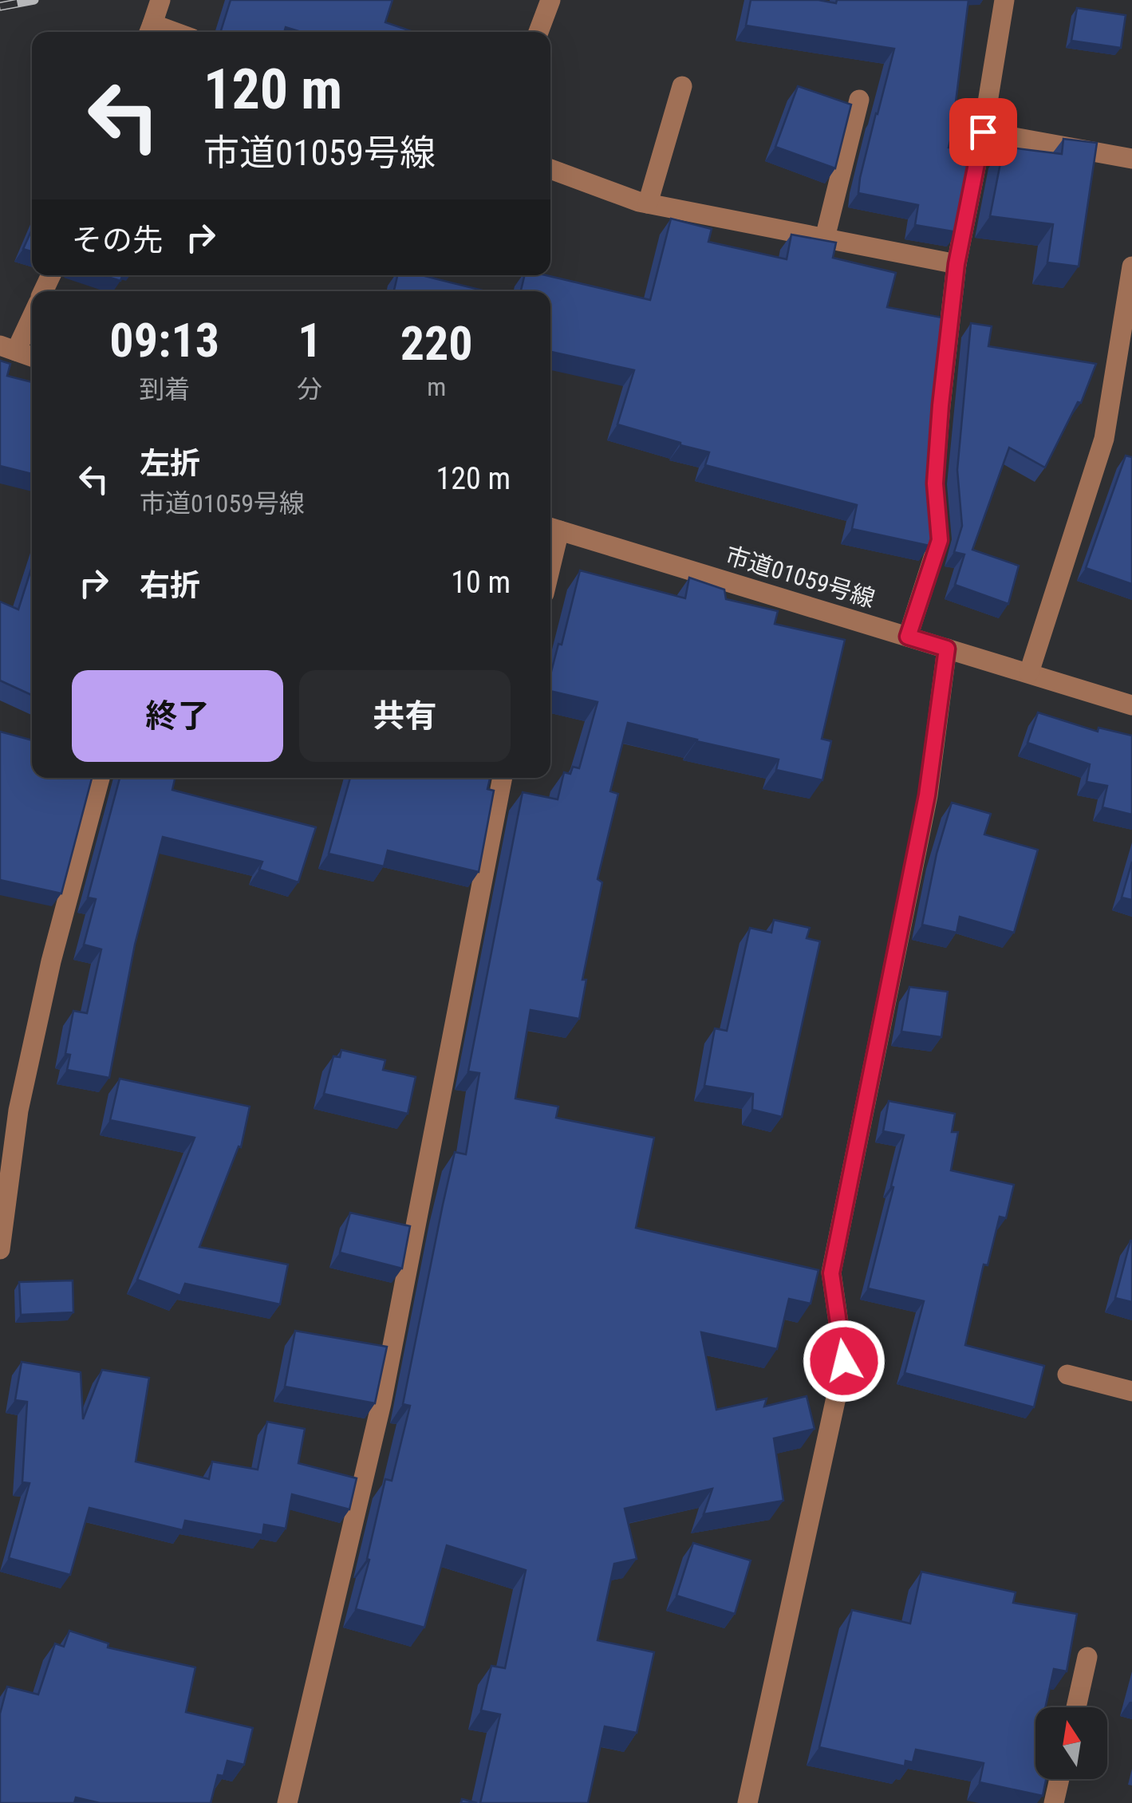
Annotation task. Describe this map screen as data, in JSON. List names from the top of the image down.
{
  "streets": {
    "street": ["市道01059号線"]
  },
  "north": "top",
  "page": {
    "turn": ["120 m", "市道01059号線"],
    "then": "その先",
    "eta": [
      "09:13",
      "到着",
      "1",
      "分",
      "220",
      "m"
    ],
    "list": [
      {
        "name": "左折",
        "note": "市道01059号線",
        "value": "120 m"
      },
      {
        "name": "右折",
        "value": "10 m"
      }
    ],
    "buttons": ["終了", "共有"]
  }
}
